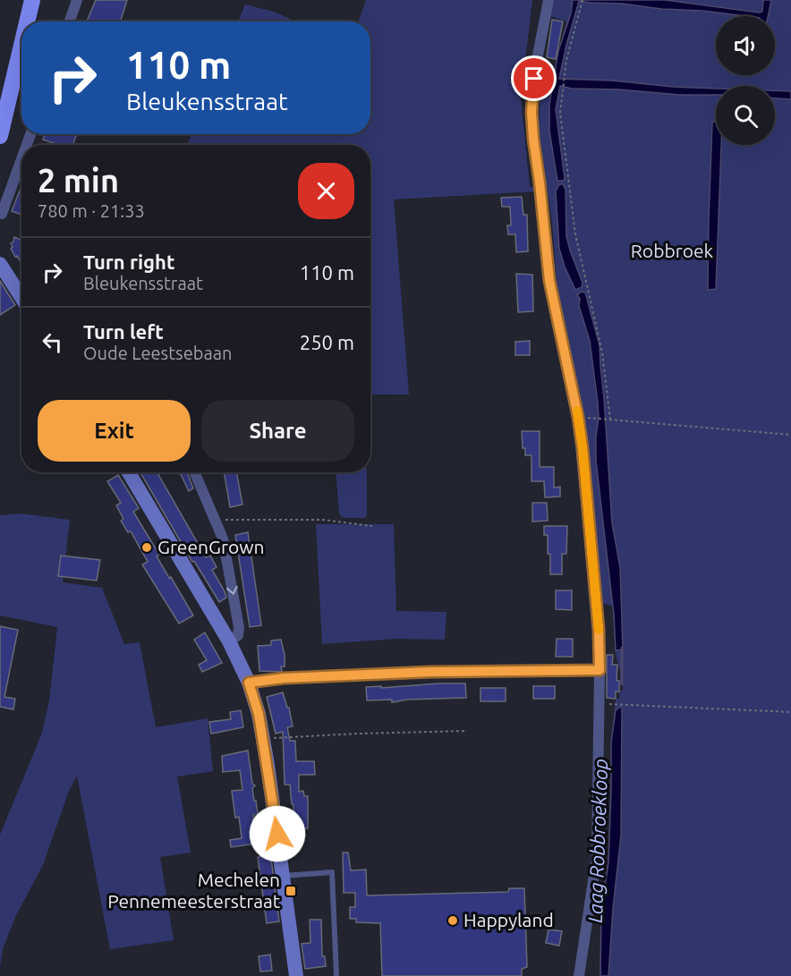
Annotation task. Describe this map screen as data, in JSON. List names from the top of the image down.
{
  "water": ["Laag Robbroekloop"],
  "parks": ["Robbroek"],
  "places": {
    "other": ["GreenGrown", "Happyland"],
    "transit": ["Mechelen Pennemeesterstraat"]
  },
  "page": {
    "turn": ["110 m", "Bleukensstraat"],
    "heading": ["2 min", "780 m · 21:33"],
    "list": [
      {
        "name": "Turn right",
        "note": "Bleukensstraat",
        "value": "110 m"
      },
      {
        "name": "Turn left",
        "note": "Oude Leestsebaan",
        "value": "250 m"
      }
    ],
    "buttons": ["Exit", "Share"]
  }
}
